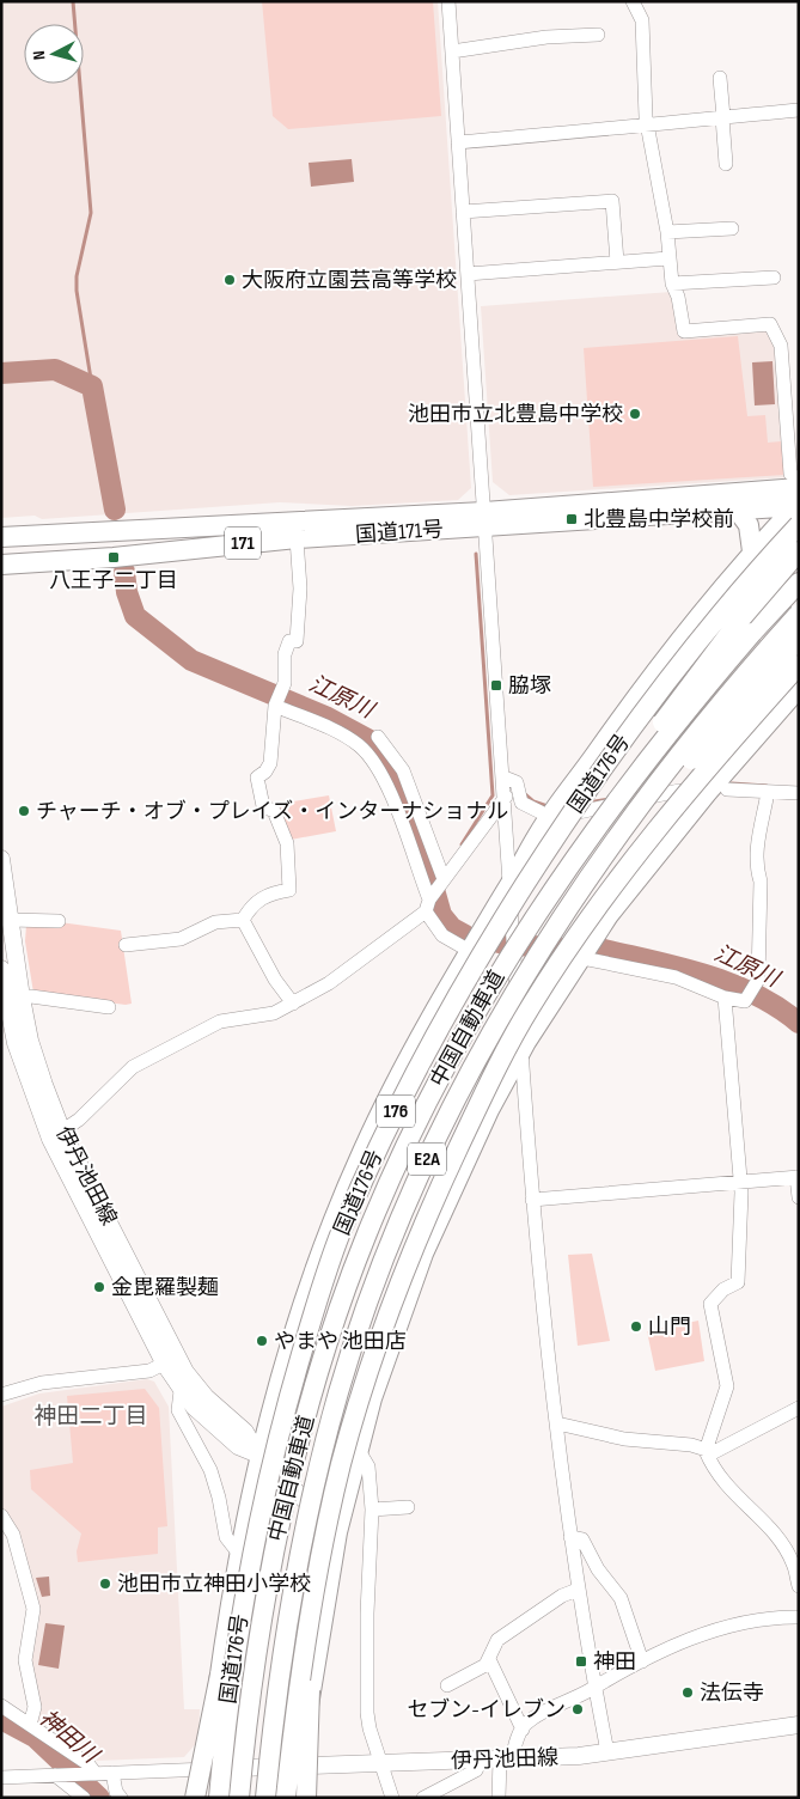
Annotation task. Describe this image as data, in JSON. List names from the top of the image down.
{
  "streets": {
    "highway": [
      "国道171号",
      "171",
      "国道176号",
      "中国自動車道",
      "176",
      "E2A"
    ],
    "main road": ["伊丹池田線"]
  },
  "crossings": [
    ["国道171号", "国道176号"],
    ["国道176号", "伊丹池田線"]
  ],
  "districts": ["神田二丁目"],
  "water": ["江原川", "神田川"],
  "places": {
    "other": [
      "大阪府立園芸高等学校",
      "池田市立北豊島中学校",
      "チャーチ・オブ・プレイズ・インターナショナル",
      "金毘羅製麺",
      "山門",
      "やまや 池田店",
      "池田市立神田小学校",
      "法伝寺",
      "セブン-イレブン"
    ],
    "transit": [
      "北豊島中学校前",
      "八王子二丁目",
      "脇塚",
      "神田"
    ]
  },
  "north": "left"
}
